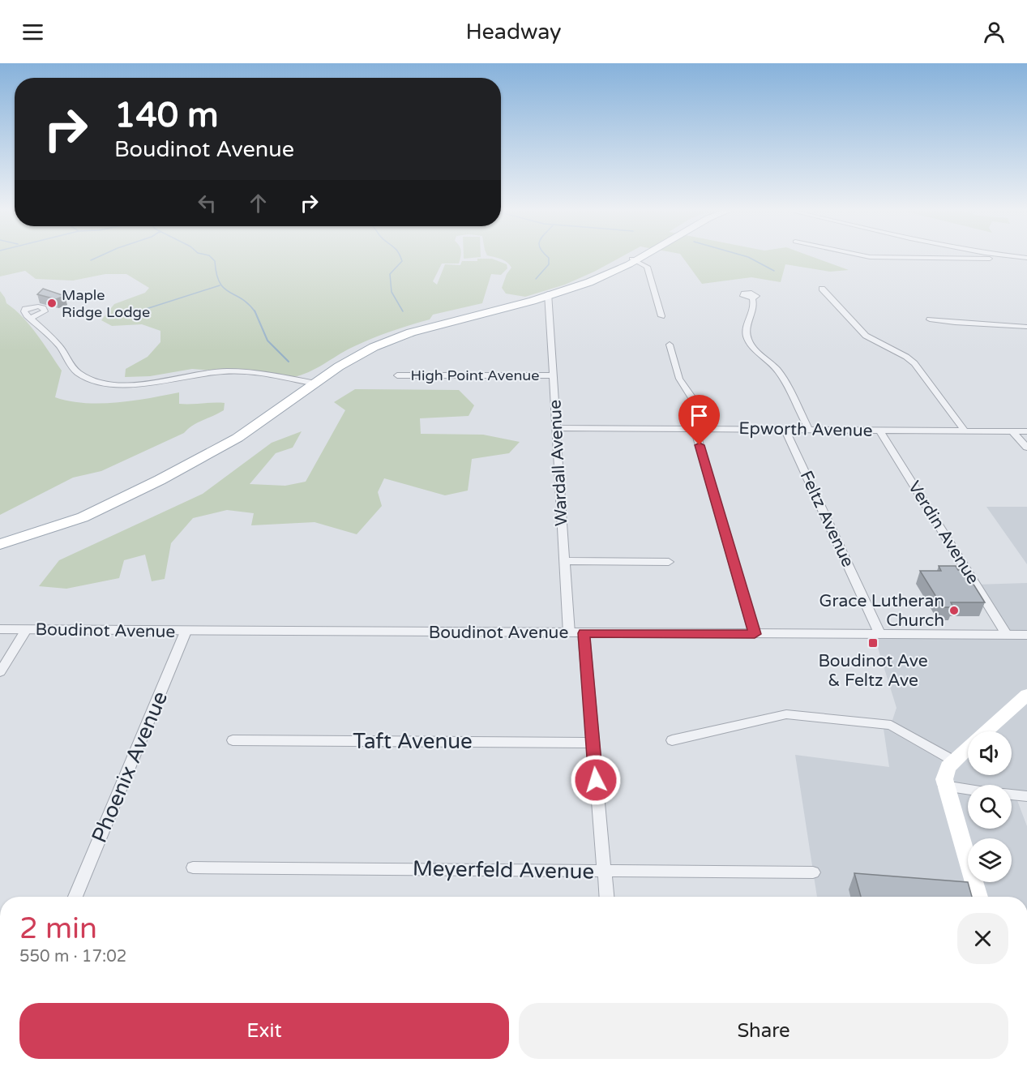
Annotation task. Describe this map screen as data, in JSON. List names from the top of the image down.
{
  "streets": {
    "street": [
      "High Point Avenue",
      "Epworth Avenue",
      "Wardall Avenue",
      "Feltz Avenue",
      "Verdin Avenue",
      "Boudinot Avenue",
      "Taft Avenue",
      "Phoenix Avenue",
      "Meyerfeld Avenue"
    ]
  },
  "crossings": [
    ["High Point Avenue", "Wardall Avenue"],
    ["Epworth Avenue", "Wardall Avenue"],
    ["Epworth Avenue", "Feltz Avenue"],
    ["Epworth Avenue", "Verdin Avenue"],
    ["Wardall Avenue", "Boudinot Avenue"],
    ["Feltz Avenue", "Boudinot Avenue"],
    ["Verdin Avenue", "Boudinot Avenue"],
    ["Boudinot Avenue", "Phoenix Avenue"]
  ],
  "places": {
    "other": ["Maple Ridge Lodge", "Grace Lutheran Church"],
    "transit": ["Boudinot Ave & Feltz Ave"]
  },
  "page": {
    "header": "Headway",
    "turn": ["140 m", "Boudinot Avenue"],
    "heading": ["2 min", "550 m · 17:02"],
    "buttons": ["Exit", "Share"]
  }
}
